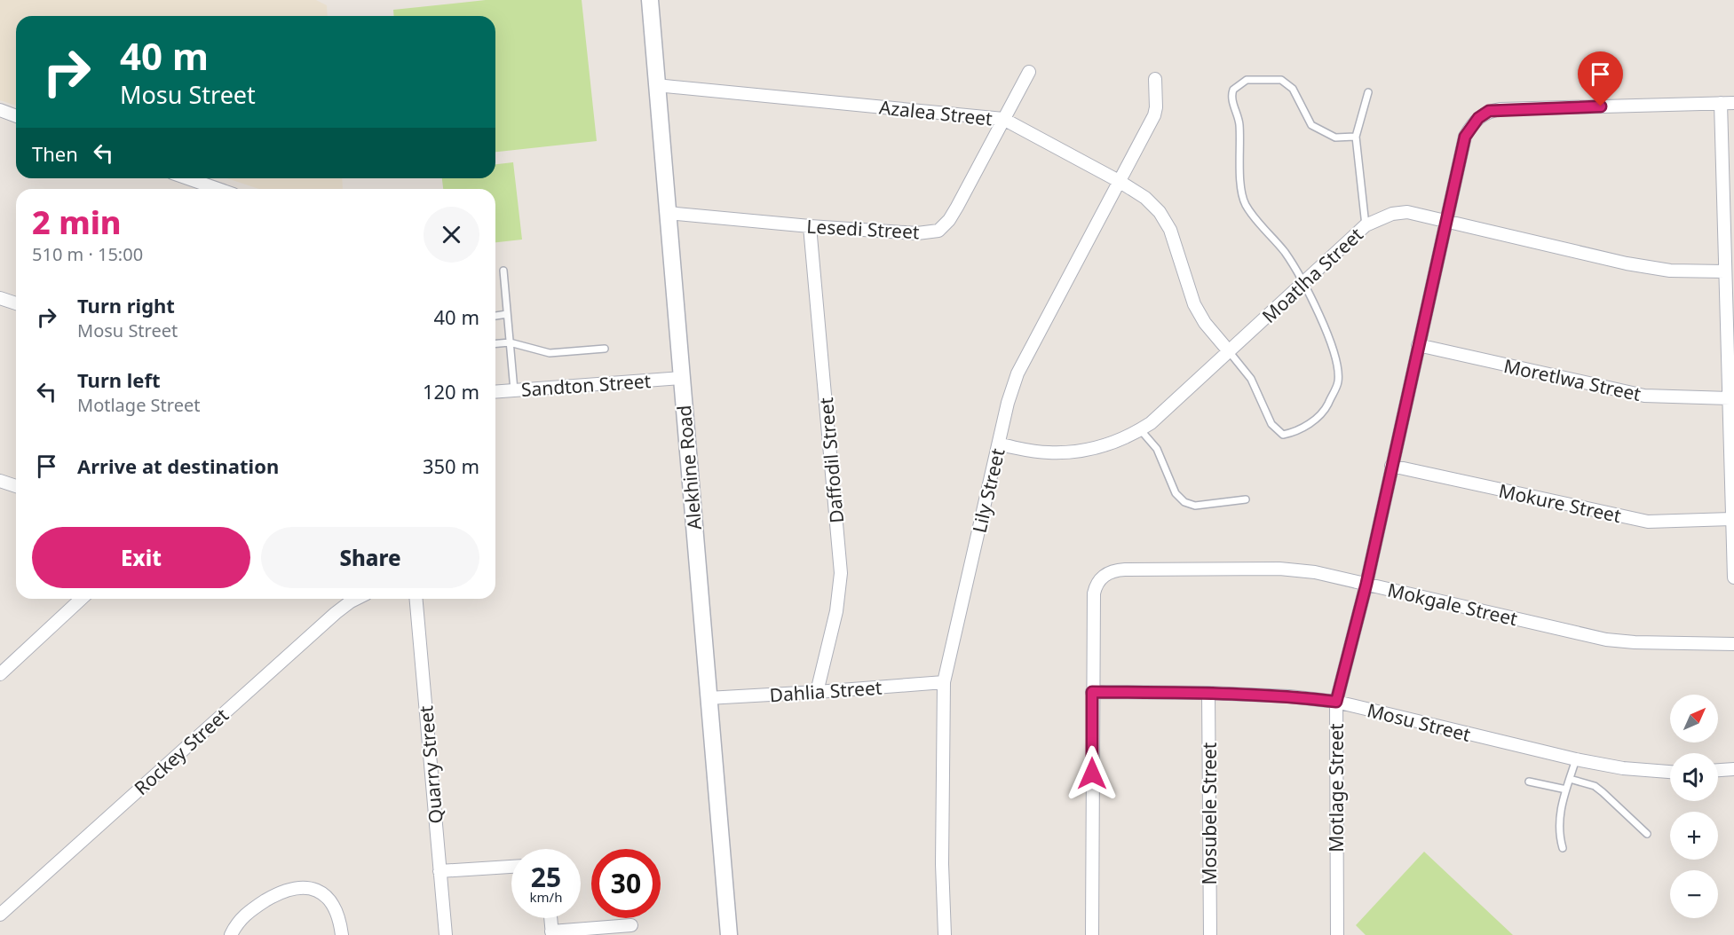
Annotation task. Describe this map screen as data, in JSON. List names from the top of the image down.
{
  "streets": {
    "street": [
      "Azalea Street",
      "Lesedi Street",
      "Moatlha Street",
      "Moretlwa Street",
      "Sandton Street",
      "Daffodil Street",
      "Alekhine Road",
      "Lily Street",
      "Mokure Street",
      "Mokgale Street",
      "Dahlia Street",
      "Mosu Street",
      "Rockey Street",
      "Quarry Street",
      "Motlage Street",
      "Mosubele Street"
    ]
  },
  "crossings": [
    ["Azalea Street", "Lesedi Street"],
    ["Azalea Street", "Moatlha Street"],
    ["Azalea Street", "Alekhine Road"],
    ["Azalea Street", "Lily Street"],
    ["Lesedi Street", "Daffodil Street"],
    ["Lesedi Street", "Alekhine Road"],
    ["Moatlha Street", "Lily Street"],
    ["Moatlha Street", "Motlage Street"],
    ["Moretlwa Street", "Motlage Street"],
    ["Sandton Street", "Alekhine Road"],
    ["Daffodil Street", "Dahlia Street"],
    ["Alekhine Road", "Dahlia Street"],
    ["Lily Street", "Dahlia Street"],
    ["Mokure Street", "Motlage Street"],
    ["Mokgale Street", "Mosu Street"],
    ["Mokgale Street", "Motlage Street"],
    ["Mosu Street", "Motlage Street"],
    ["Mosu Street", "Mosubele Street"]
  ],
  "north": "top right",
  "page": {
    "turn": ["40 m", "Mosu Street"],
    "then": "Then",
    "heading": ["2 min", "510 m · 15:00"],
    "list": [
      {
        "name": "Turn right",
        "note": "Mosu Street",
        "value": "40 m"
      },
      {
        "name": "Turn left",
        "note": "Motlage Street",
        "value": "120 m"
      },
      {
        "name": "Arrive at destination",
        "value": "350 m"
      }
    ],
    "buttons": ["Exit", "Share"],
    "map_buttons": ["+", "−"],
    "speed": "25 km/h",
    "limit": "30"
  }
}
